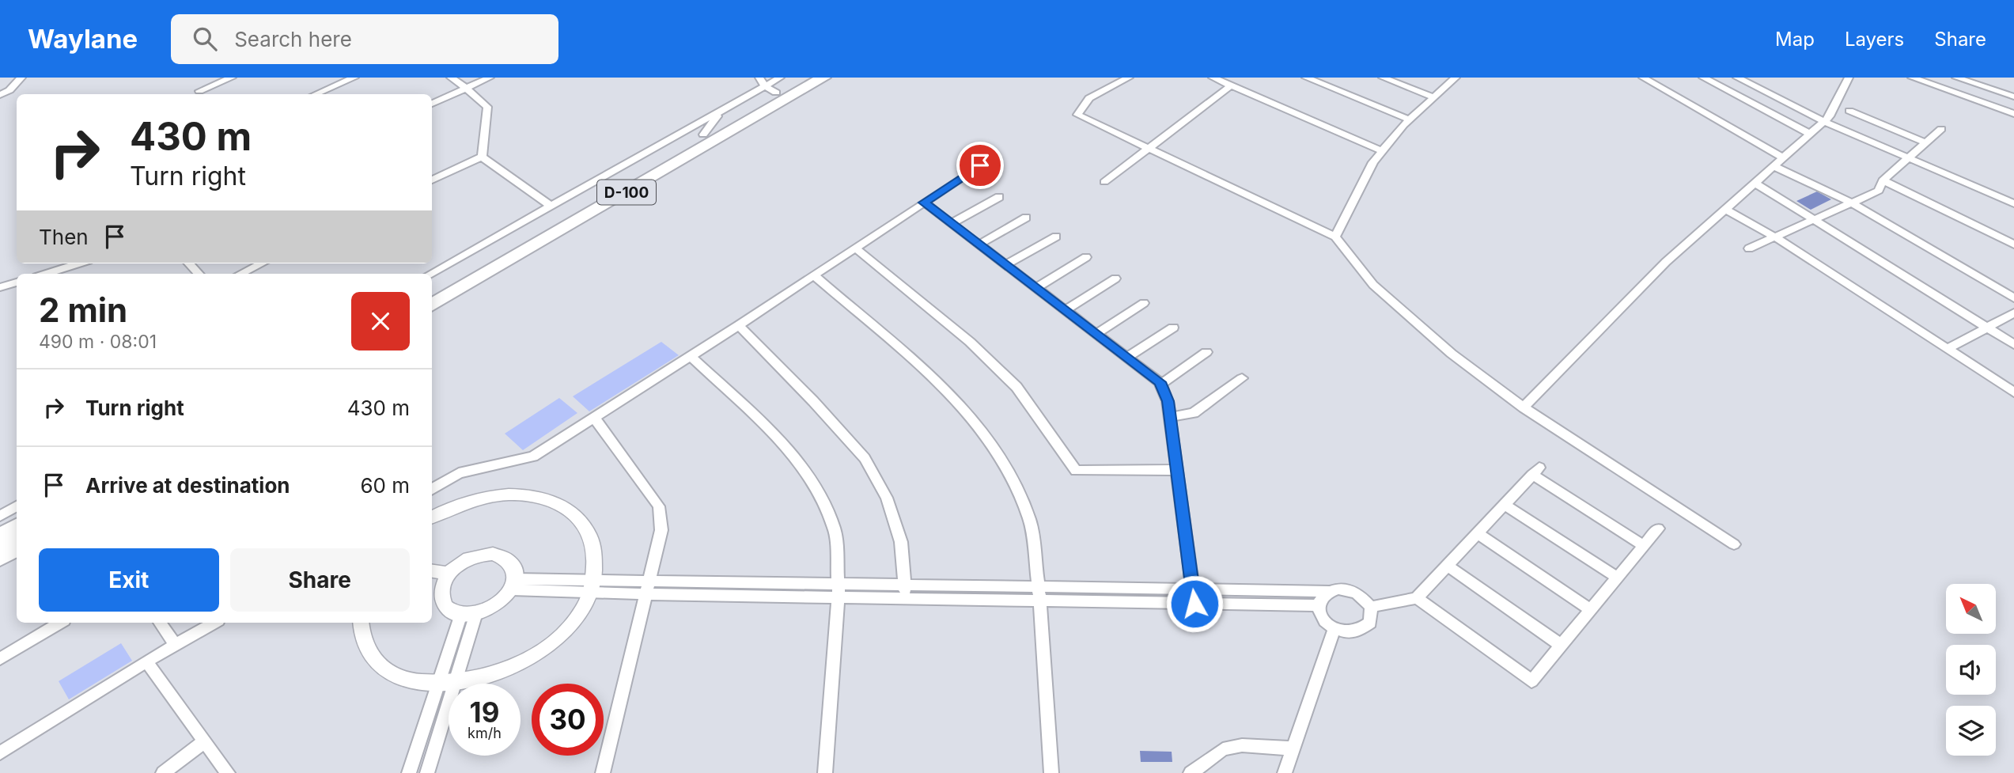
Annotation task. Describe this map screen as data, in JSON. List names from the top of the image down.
{
  "streets": {
    "highway": ["D-100"]
  },
  "north": "top left",
  "page": {
    "header": "Waylane",
    "search": "Search here",
    "nav": ["Map", "Layers", "Share"],
    "turn": ["430 m", "Turn right"],
    "then": "Then",
    "heading": ["2 min", "490 m · 08:01"],
    "list": [
      {
        "name": "Turn right",
        "value": "430 m"
      },
      {
        "name": "Arrive at destination",
        "value": "60 m"
      }
    ],
    "buttons": ["Exit", "Share"],
    "speed": "19 km/h",
    "limit": "30"
  }
}
